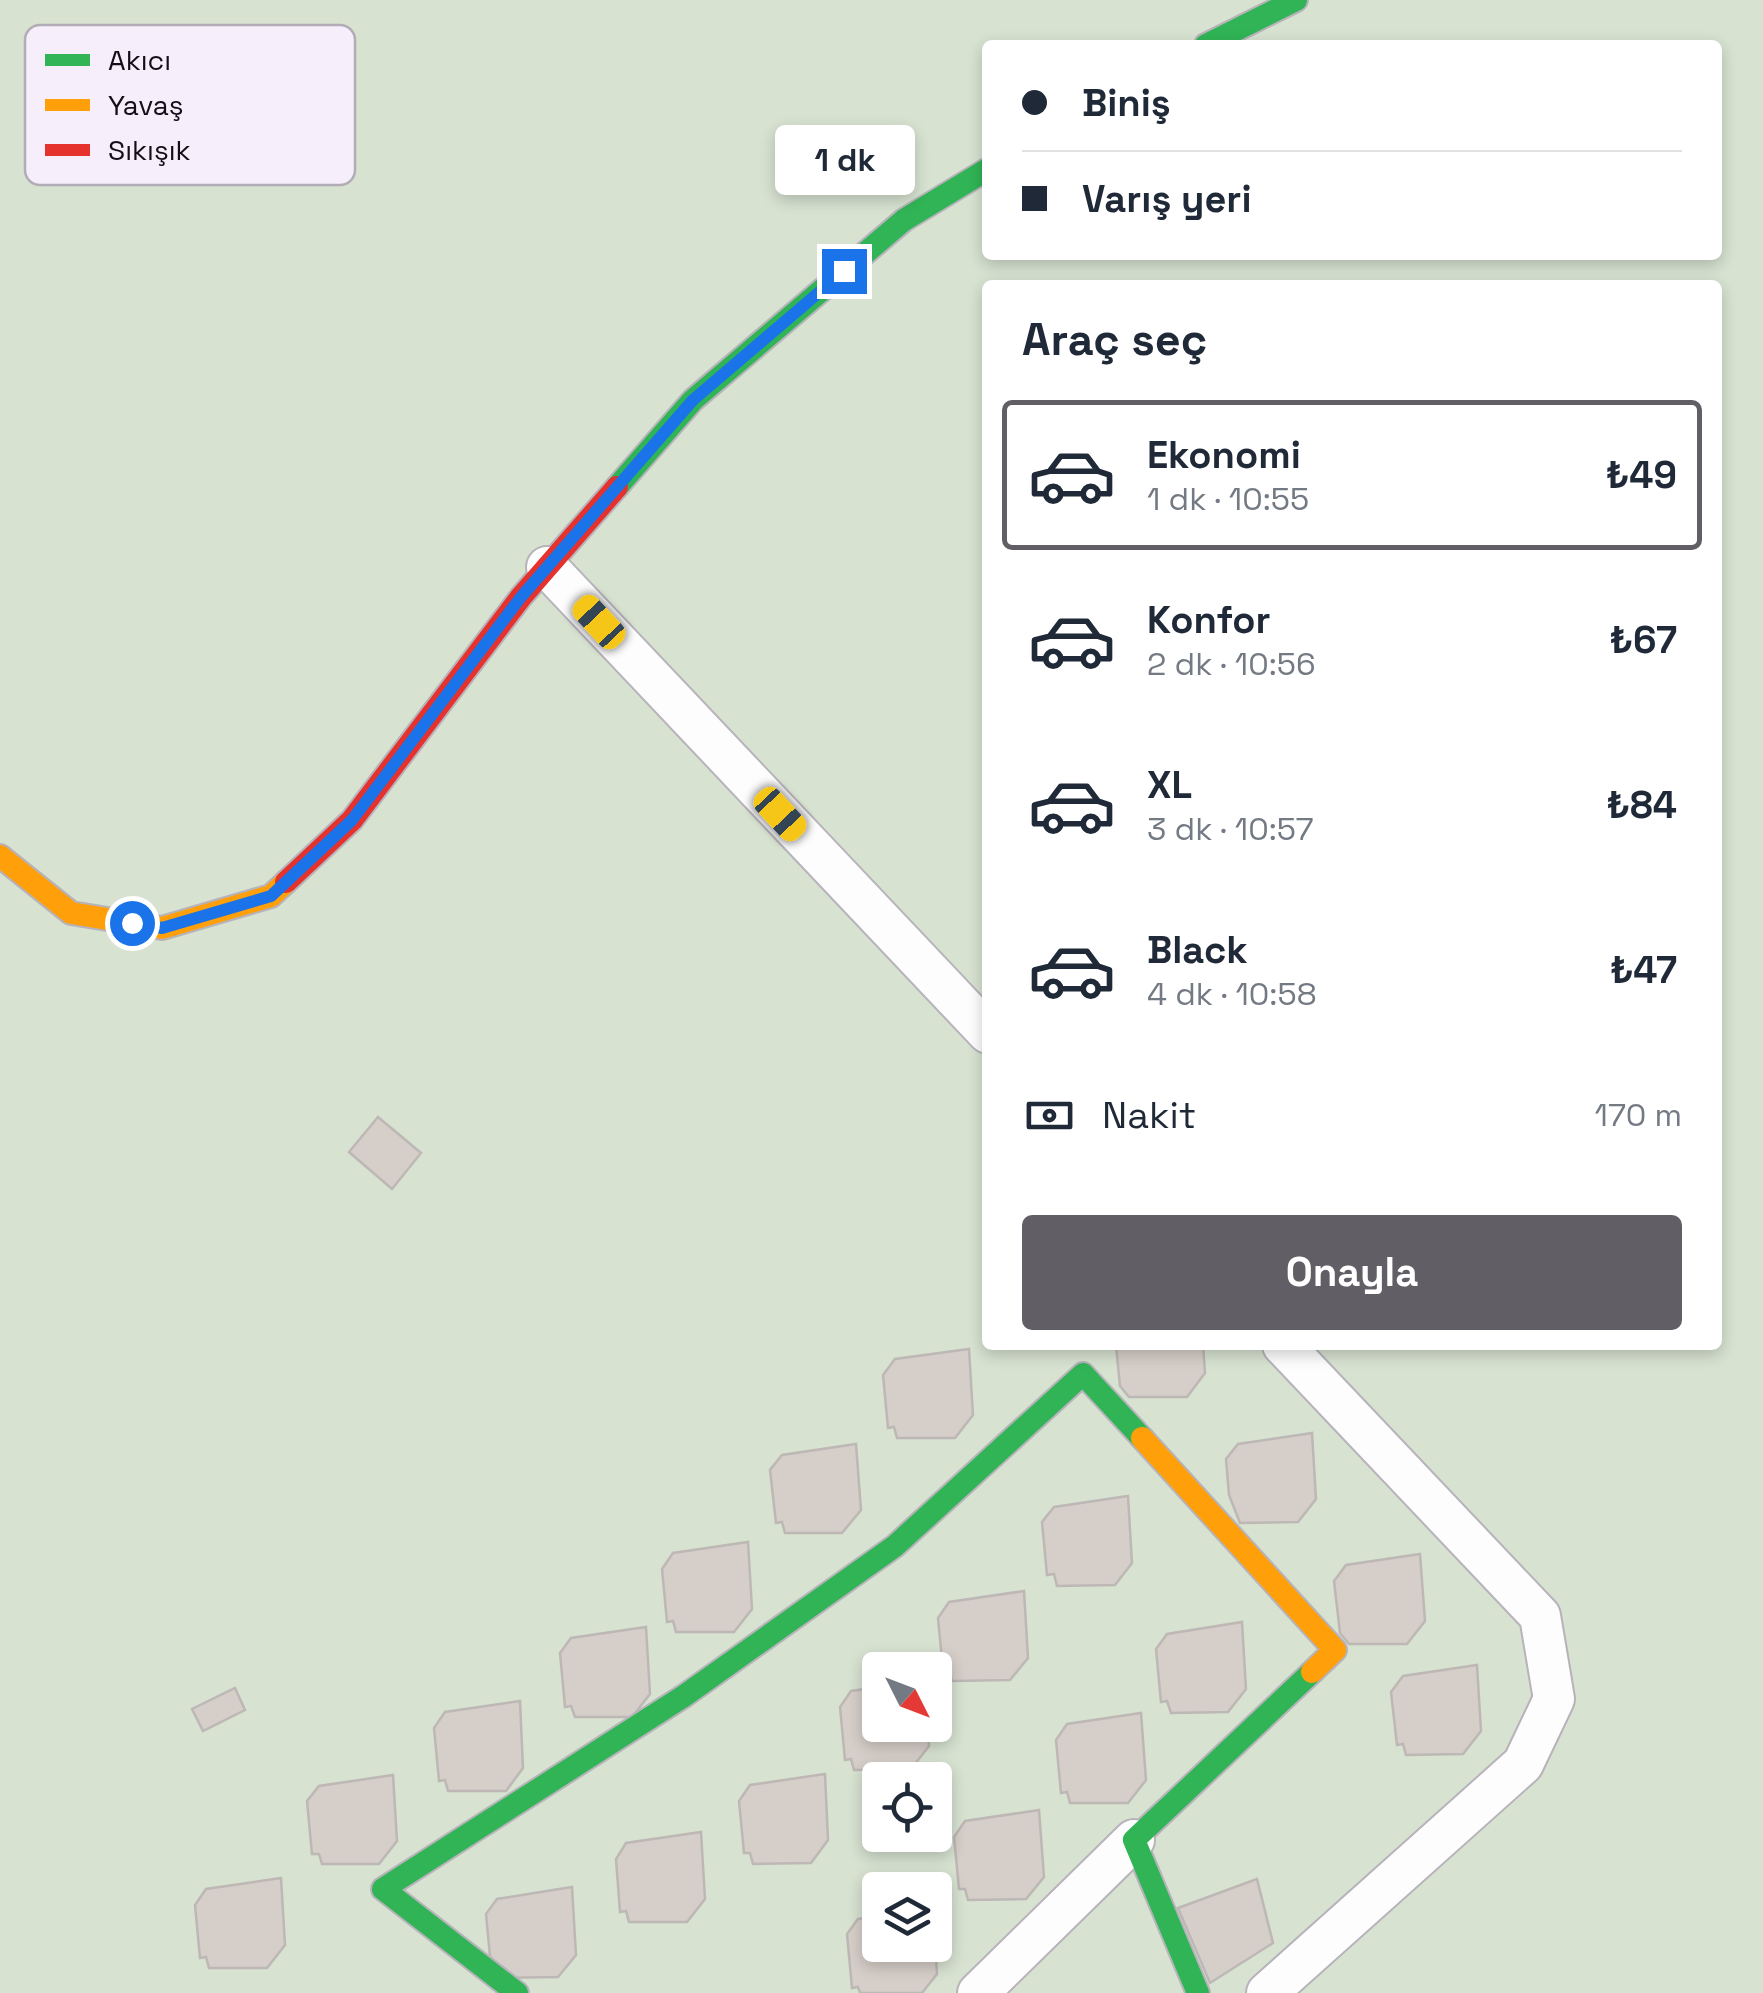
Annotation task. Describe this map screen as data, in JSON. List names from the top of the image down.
{
  "legend": ["Akıcı", "Yavaş", "Sıkışık"],
  "north": "bottom right",
  "page": {
    "banner": ["Biniş", "Varış yeri"],
    "bubble": "1 dk",
    "heading": "Araç seç",
    "list": [
      {
        "name": "Ekonomi",
        "note": "1 dk · 10:55",
        "value": "₺49"
      },
      {
        "name": "Konfor",
        "note": "2 dk · 10:56",
        "value": "₺67"
      },
      {
        "name": "XL",
        "note": "3 dk · 10:57",
        "value": "₺84"
      },
      {
        "name": "Black",
        "note": "4 dk · 10:58",
        "value": "₺47"
      }
    ],
    "pay": ["Nakit", "170 m"],
    "buttons": "Onayla"
  }
}
